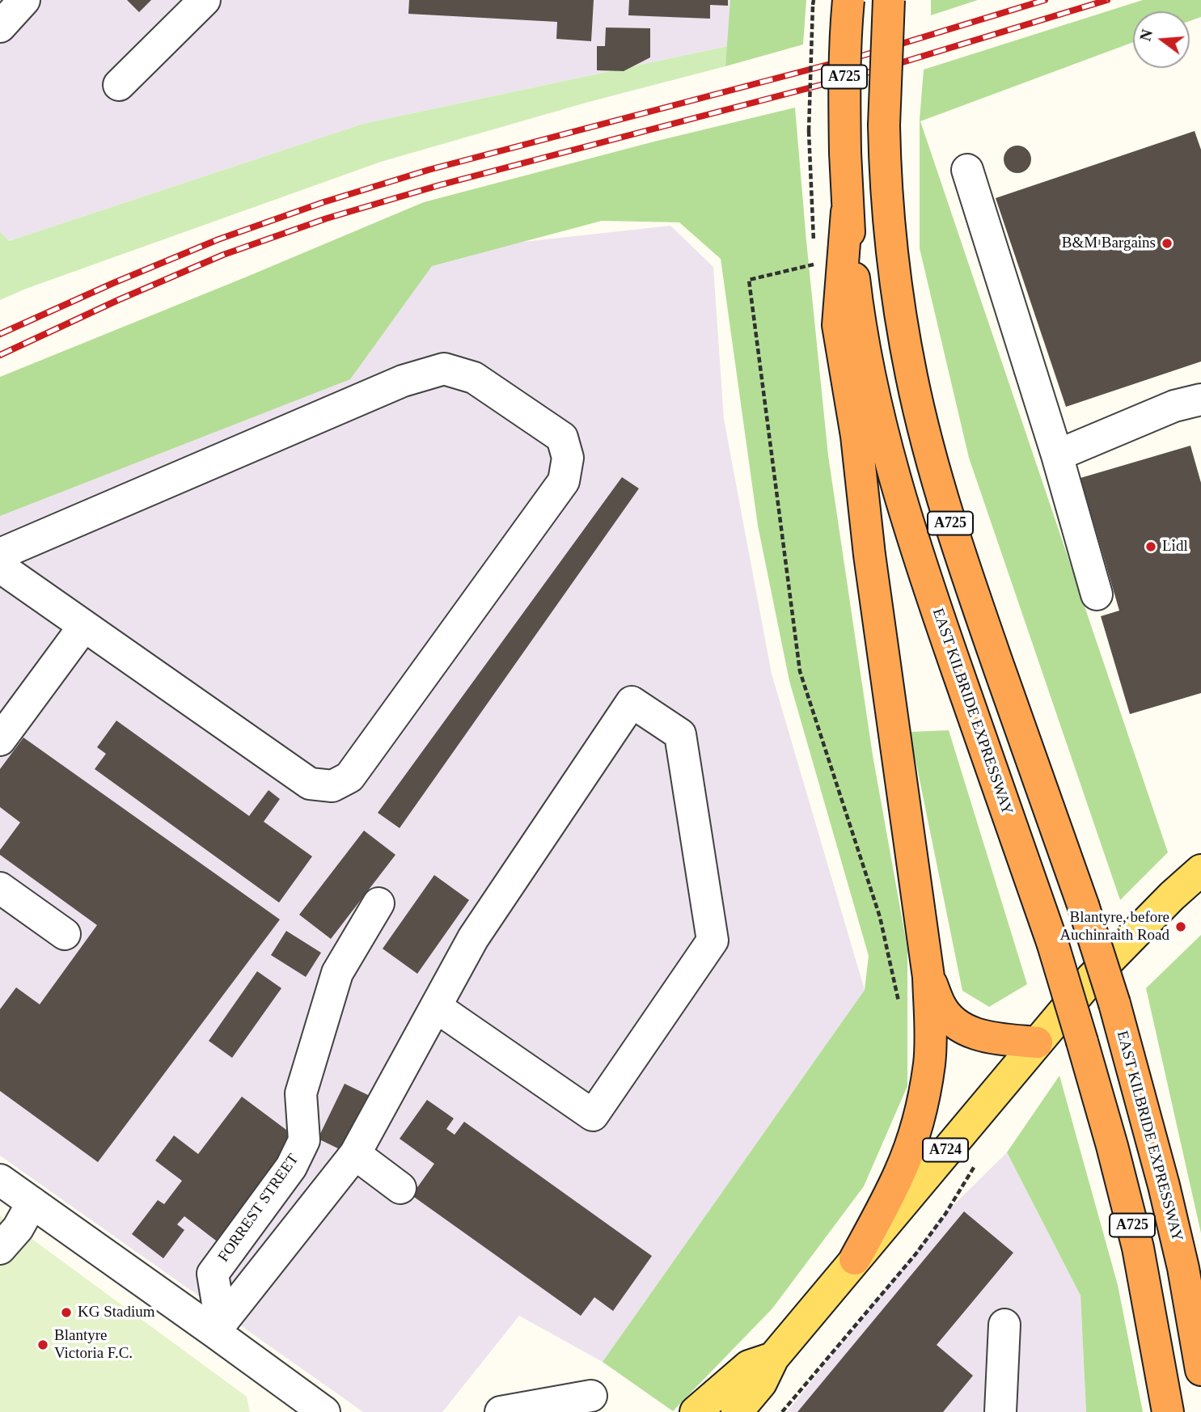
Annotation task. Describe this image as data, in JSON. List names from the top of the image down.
{
  "streets": {
    "highway": ["A725", "EAST KILBRIDE EXPRESSWAY"],
    "main road": ["A724"],
    "street": ["FORREST STREET"]
  },
  "crossings": [
    ["A725", "EAST KILBRIDE EXPRESSWAY"],
    ["A725", "A724"]
  ],
  "places": [
    "B&M Bargains",
    "Lidl",
    "Blantyre, before Auchinraith Road",
    "KG Stadium",
    "Blantyre Victoria F.C."
  ],
  "north": "left"
}
